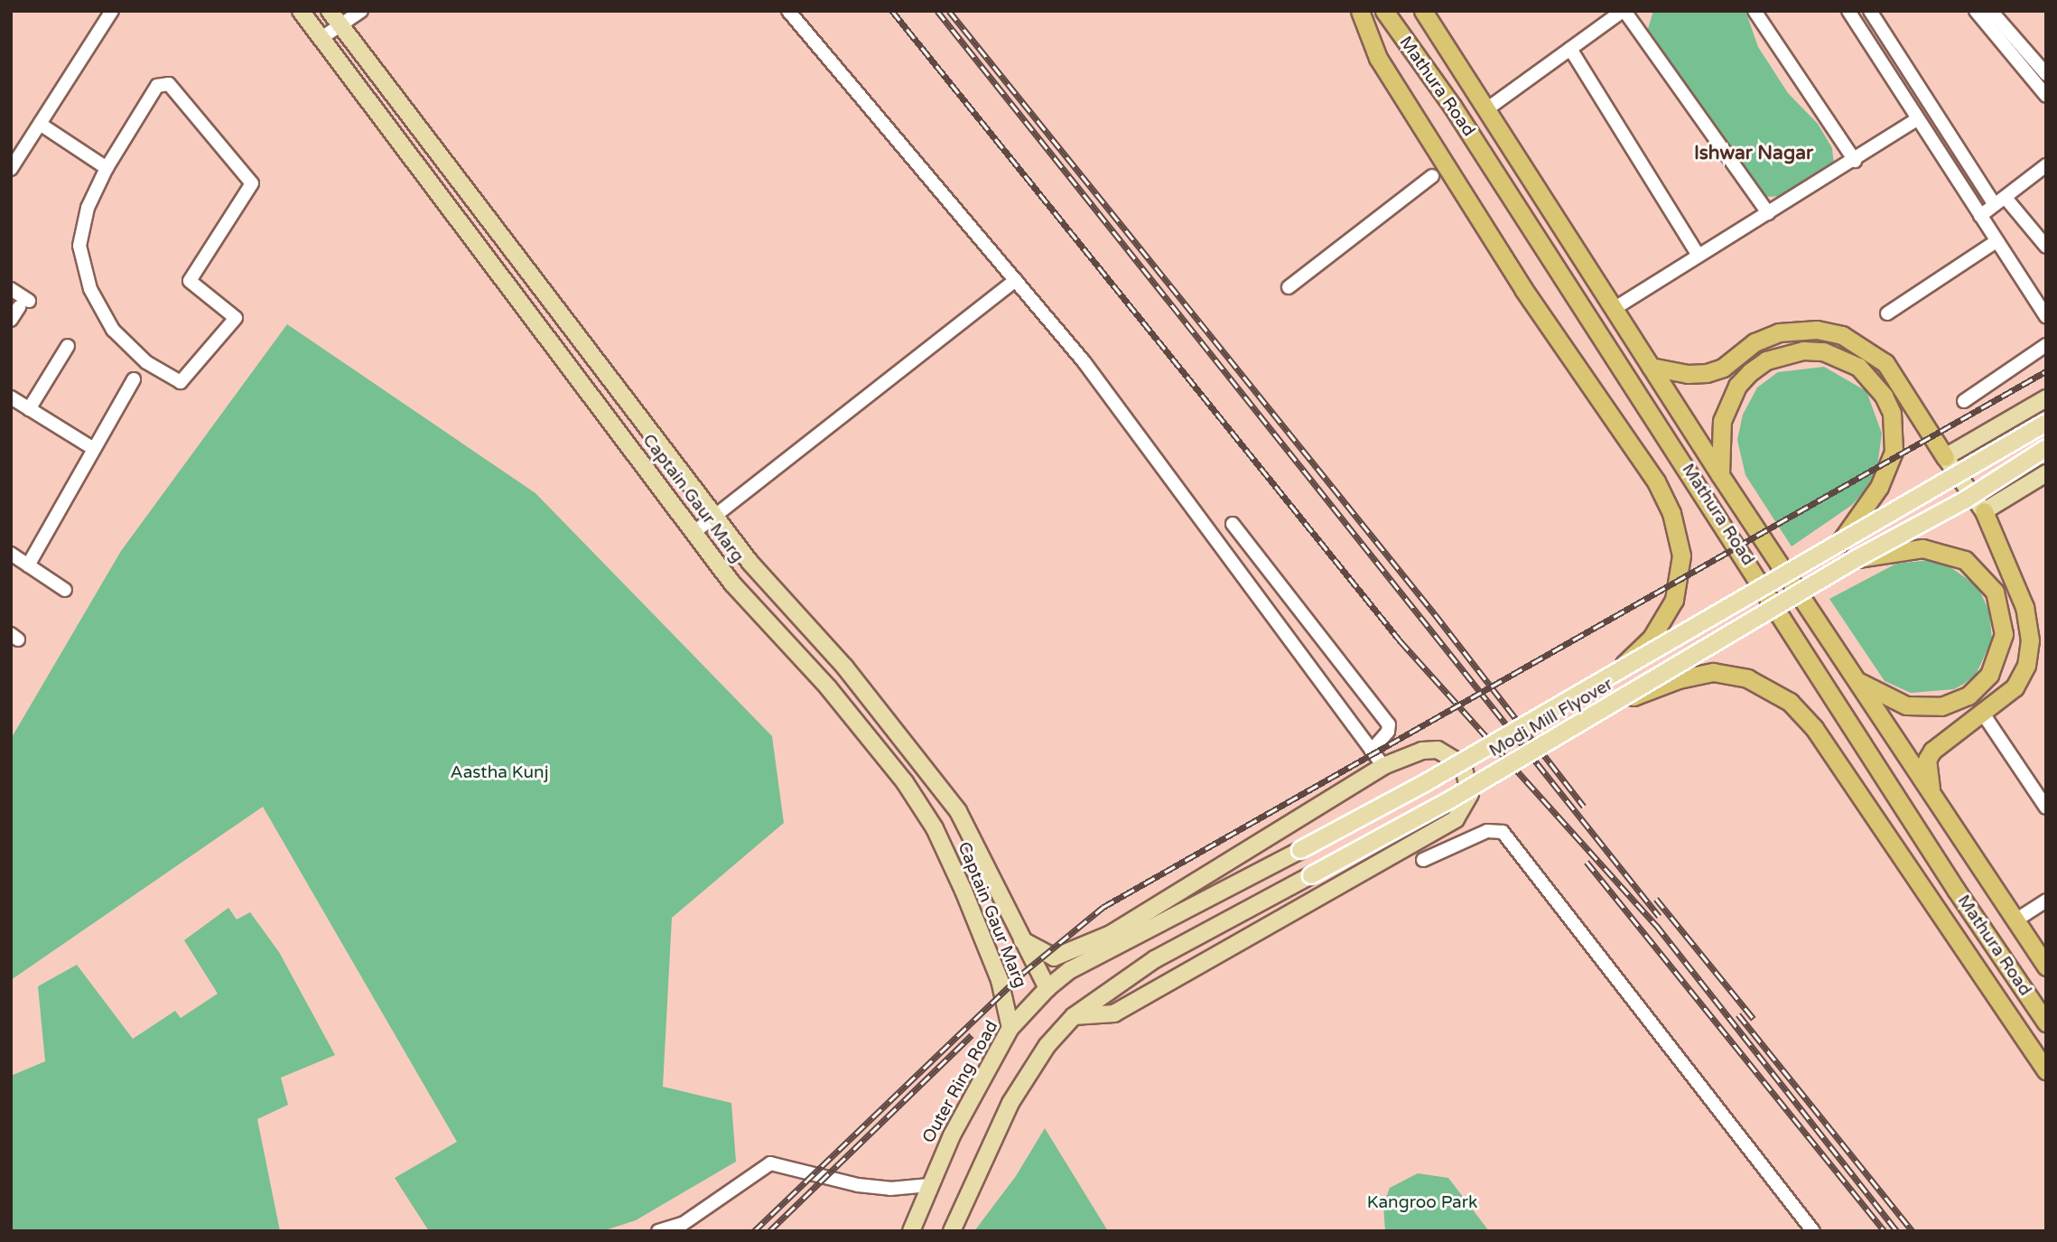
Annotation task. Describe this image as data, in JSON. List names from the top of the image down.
{
  "streets": {
    "highway": ["Mathura Road"],
    "main road": ["Captain Gaur Marg", "Modi Mill Flyover", "Outer Ring Road"]
  },
  "crossings": [
    ["Captain Gaur Marg", "Outer Ring Road"],
    ["Modi Mill Flyover", "Outer Ring Road"]
  ],
  "districts": ["Ishwar Nagar"],
  "parks": ["Aastha Kunj", "Kangroo Park"]
}
